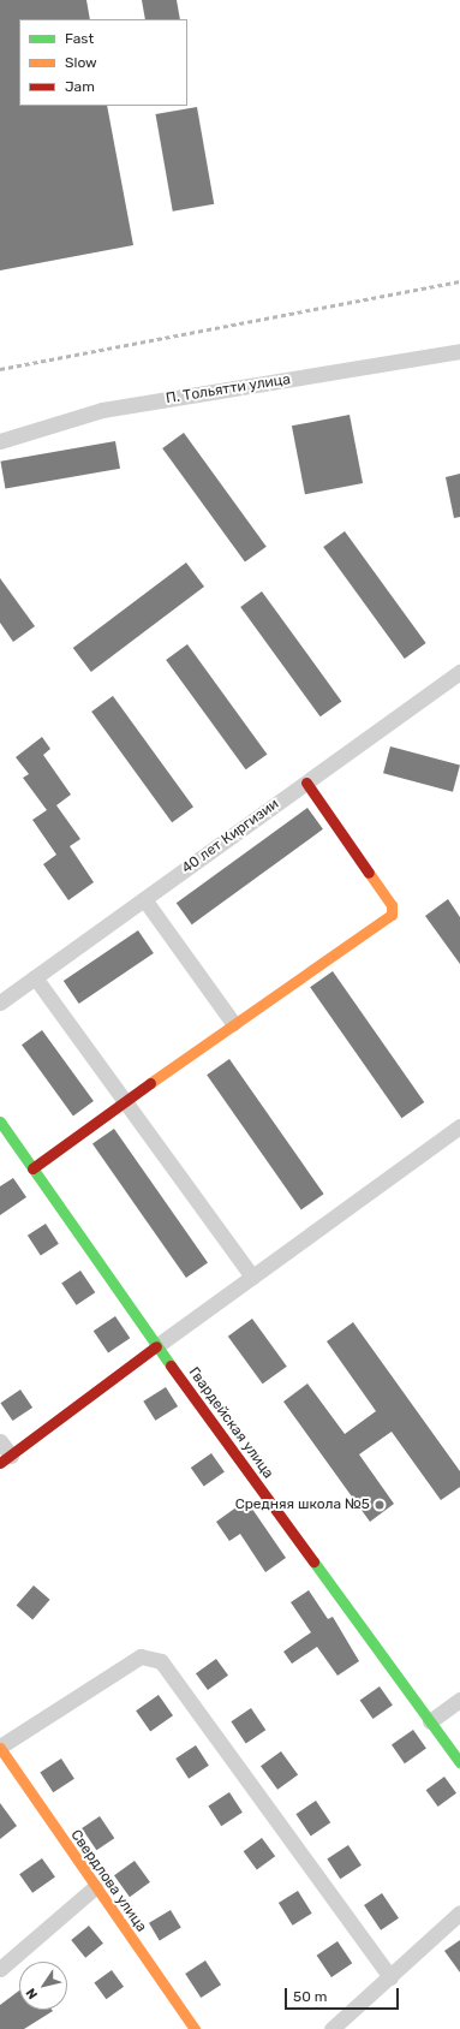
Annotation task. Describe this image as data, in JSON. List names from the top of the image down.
{
  "streets": {
    "street": [
      "П. Тольятти улица",
      "40 лет Киргизии",
      "Гвардейская улица",
      "Свердлова улица"
    ]
  },
  "places": ["Средняя школа №5"],
  "legend": ["Fast", "Slow", "Jam"],
  "scale_bar": "50 m",
  "north": "bottom left"
}
